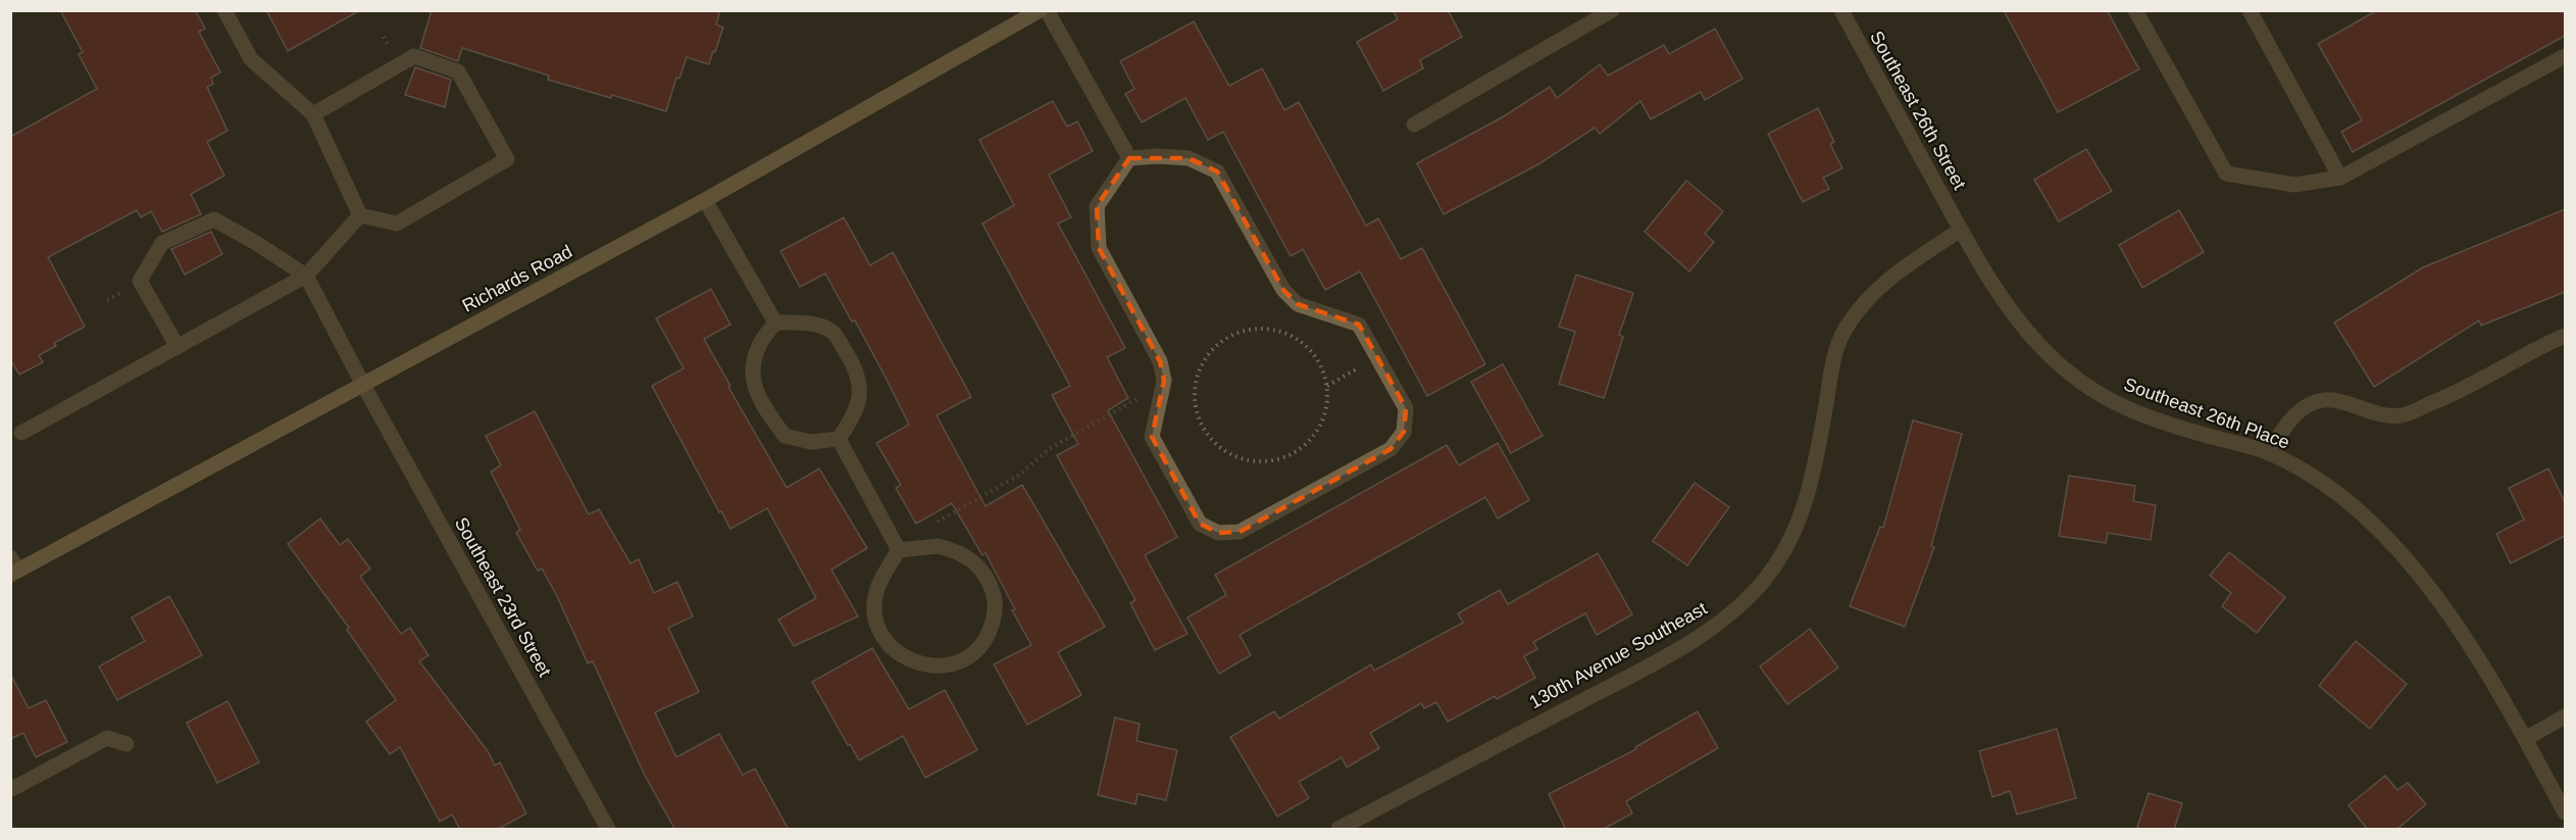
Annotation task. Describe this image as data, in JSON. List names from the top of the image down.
{
  "streets": {
    "main road": ["Richards Road"],
    "street": [
      "Southeast 26th Street",
      "Southeast 26th Place",
      "Southeast 23rd Street",
      "130th Avenue Southeast"
    ]
  },
  "crossings": [
    ["Southeast 26th Street", "Southeast 26th Place"],
    ["Southeast 26th Street", "130th Avenue Southeast"],
    ["Richards Road", "Southeast 23rd Street"],
    ["Southeast 26th Place", "130th Avenue Southeast"]
  ]
}
